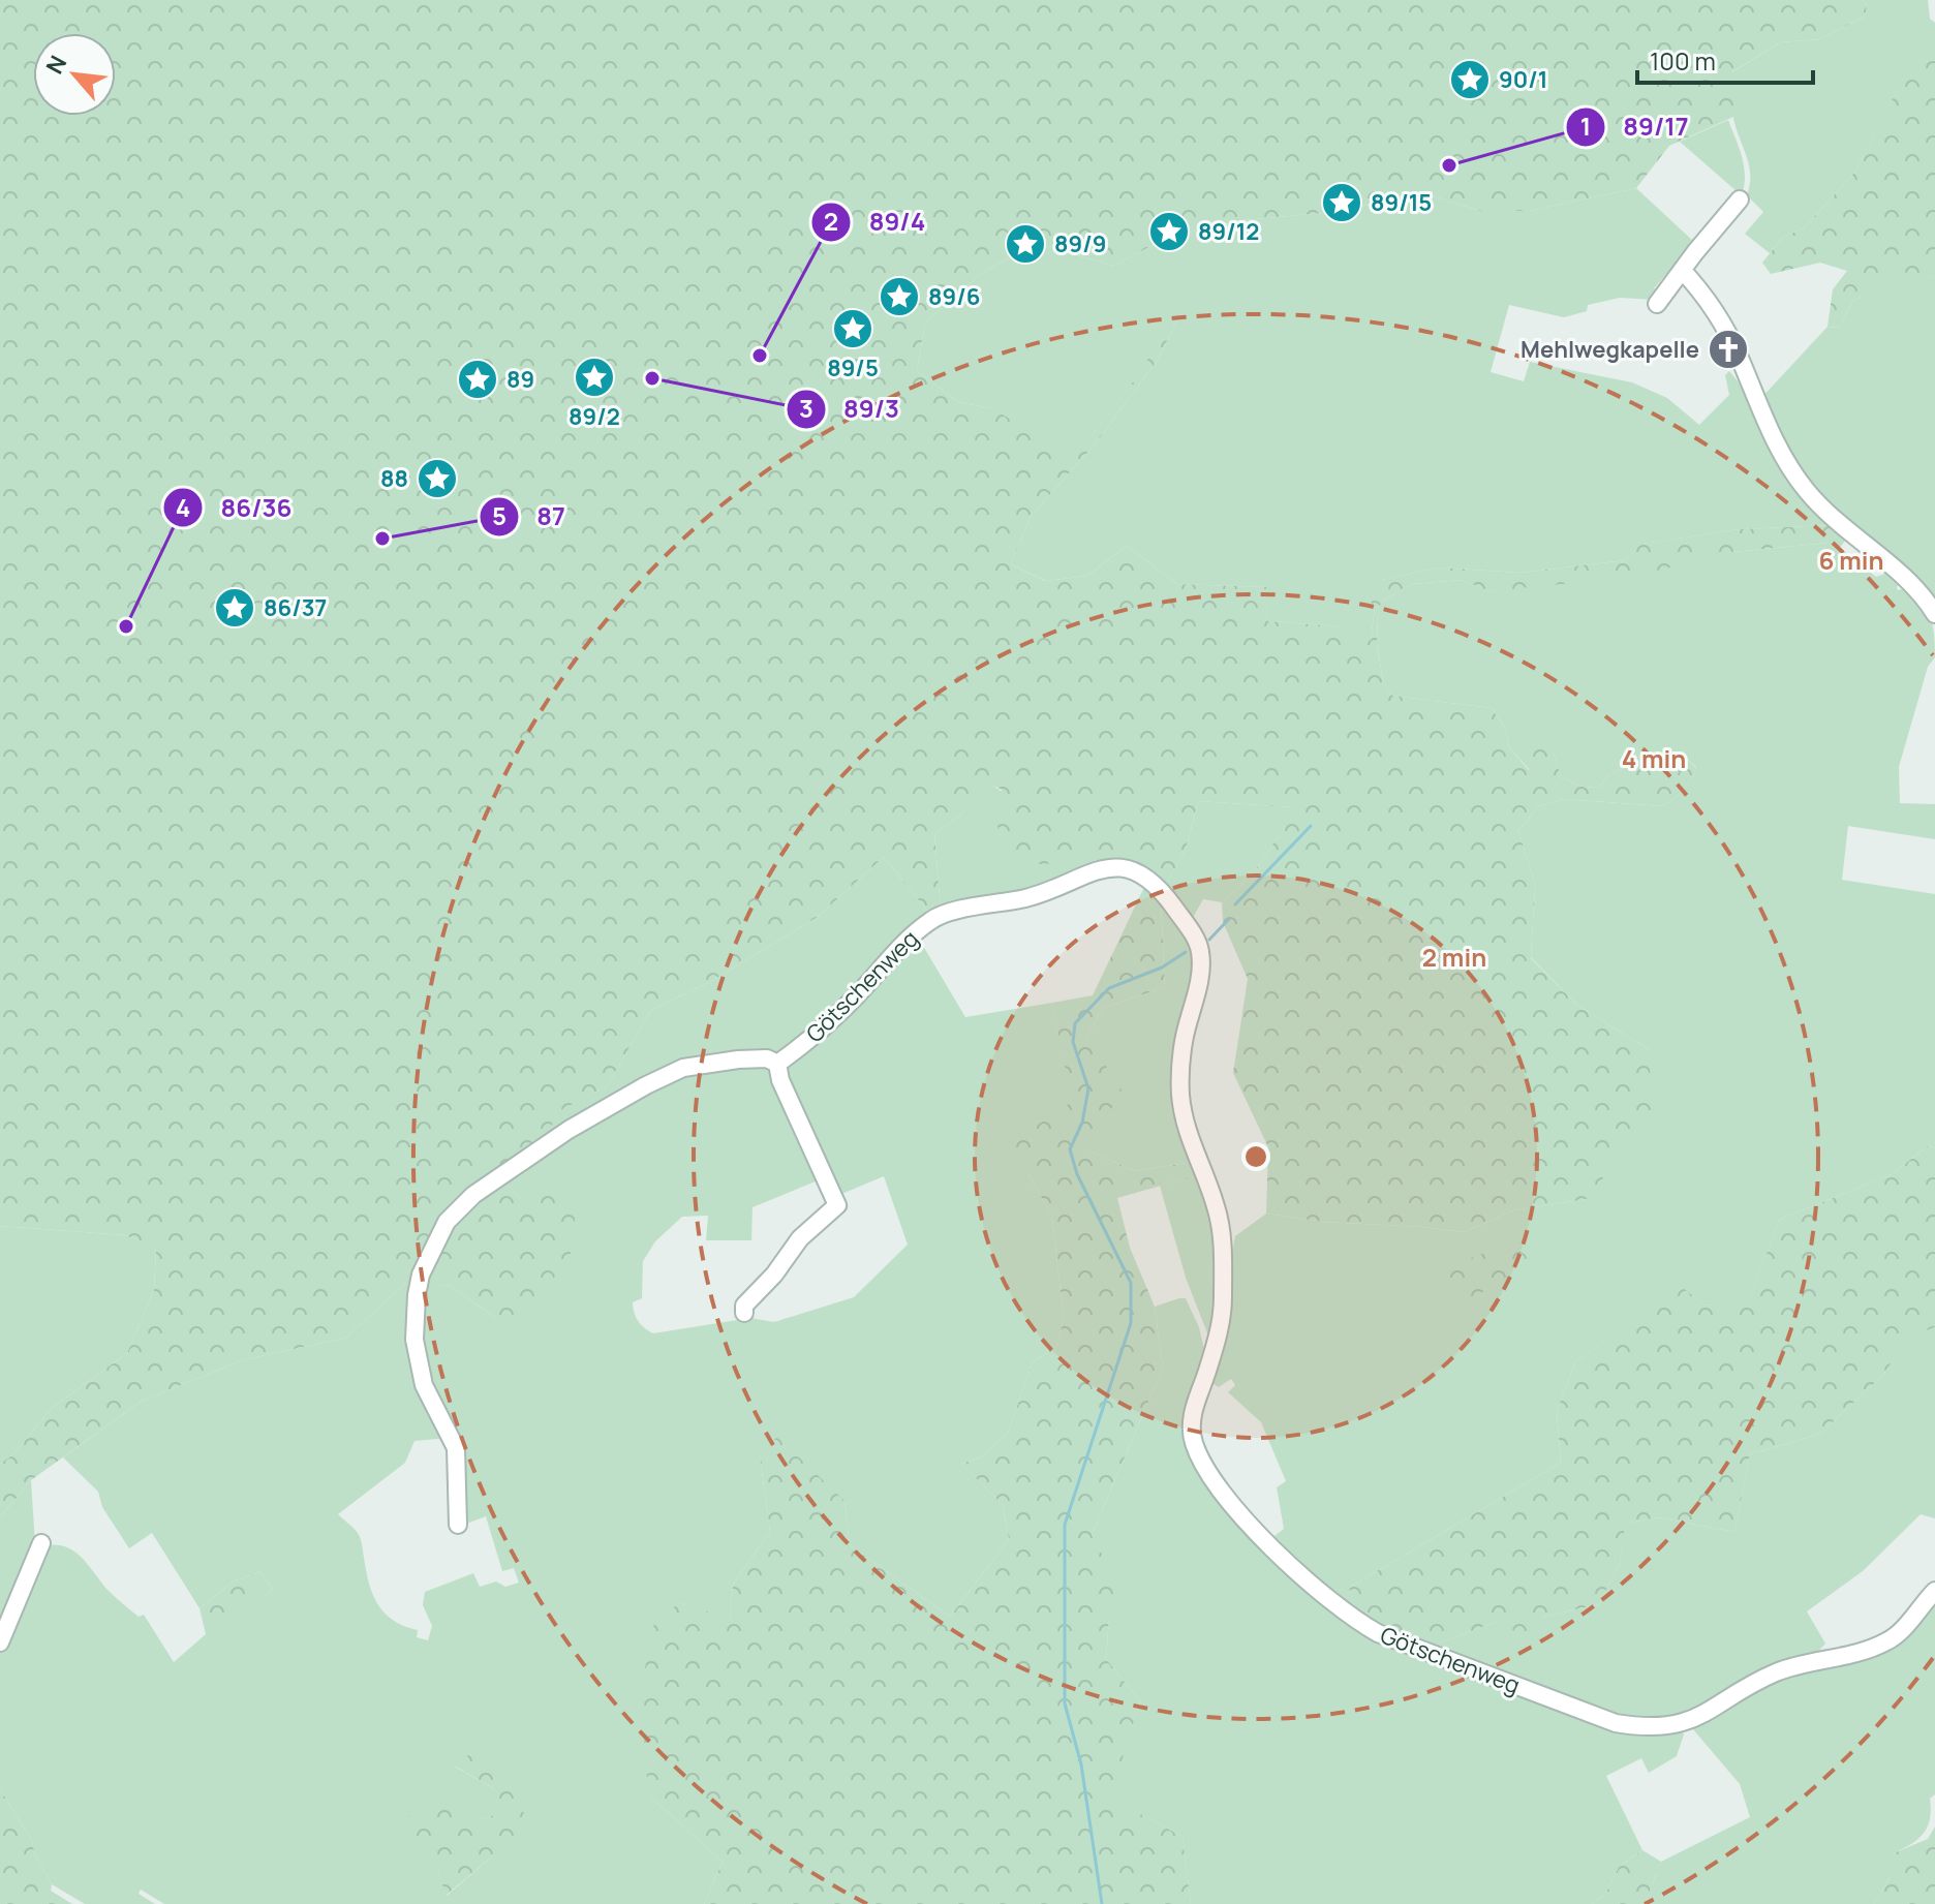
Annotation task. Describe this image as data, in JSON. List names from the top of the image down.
{
  "streets": {
    "street": ["Götschenweg"]
  },
  "places": {
    "place": [
      "90/1",
      "89/15",
      "89/12",
      "89/9",
      "89/6",
      "89/5",
      "89/2",
      "89",
      "88",
      "86/37"
    ],
    "other": [
      "89/17",
      "89/4",
      "89/3",
      "87",
      "86/36"
    ],
    "church": ["Mehlwegkapelle"]
  },
  "scale_bar": "100 m",
  "north": "top left",
  "rings": ["6 min", "4 min", "2 min"]
}
